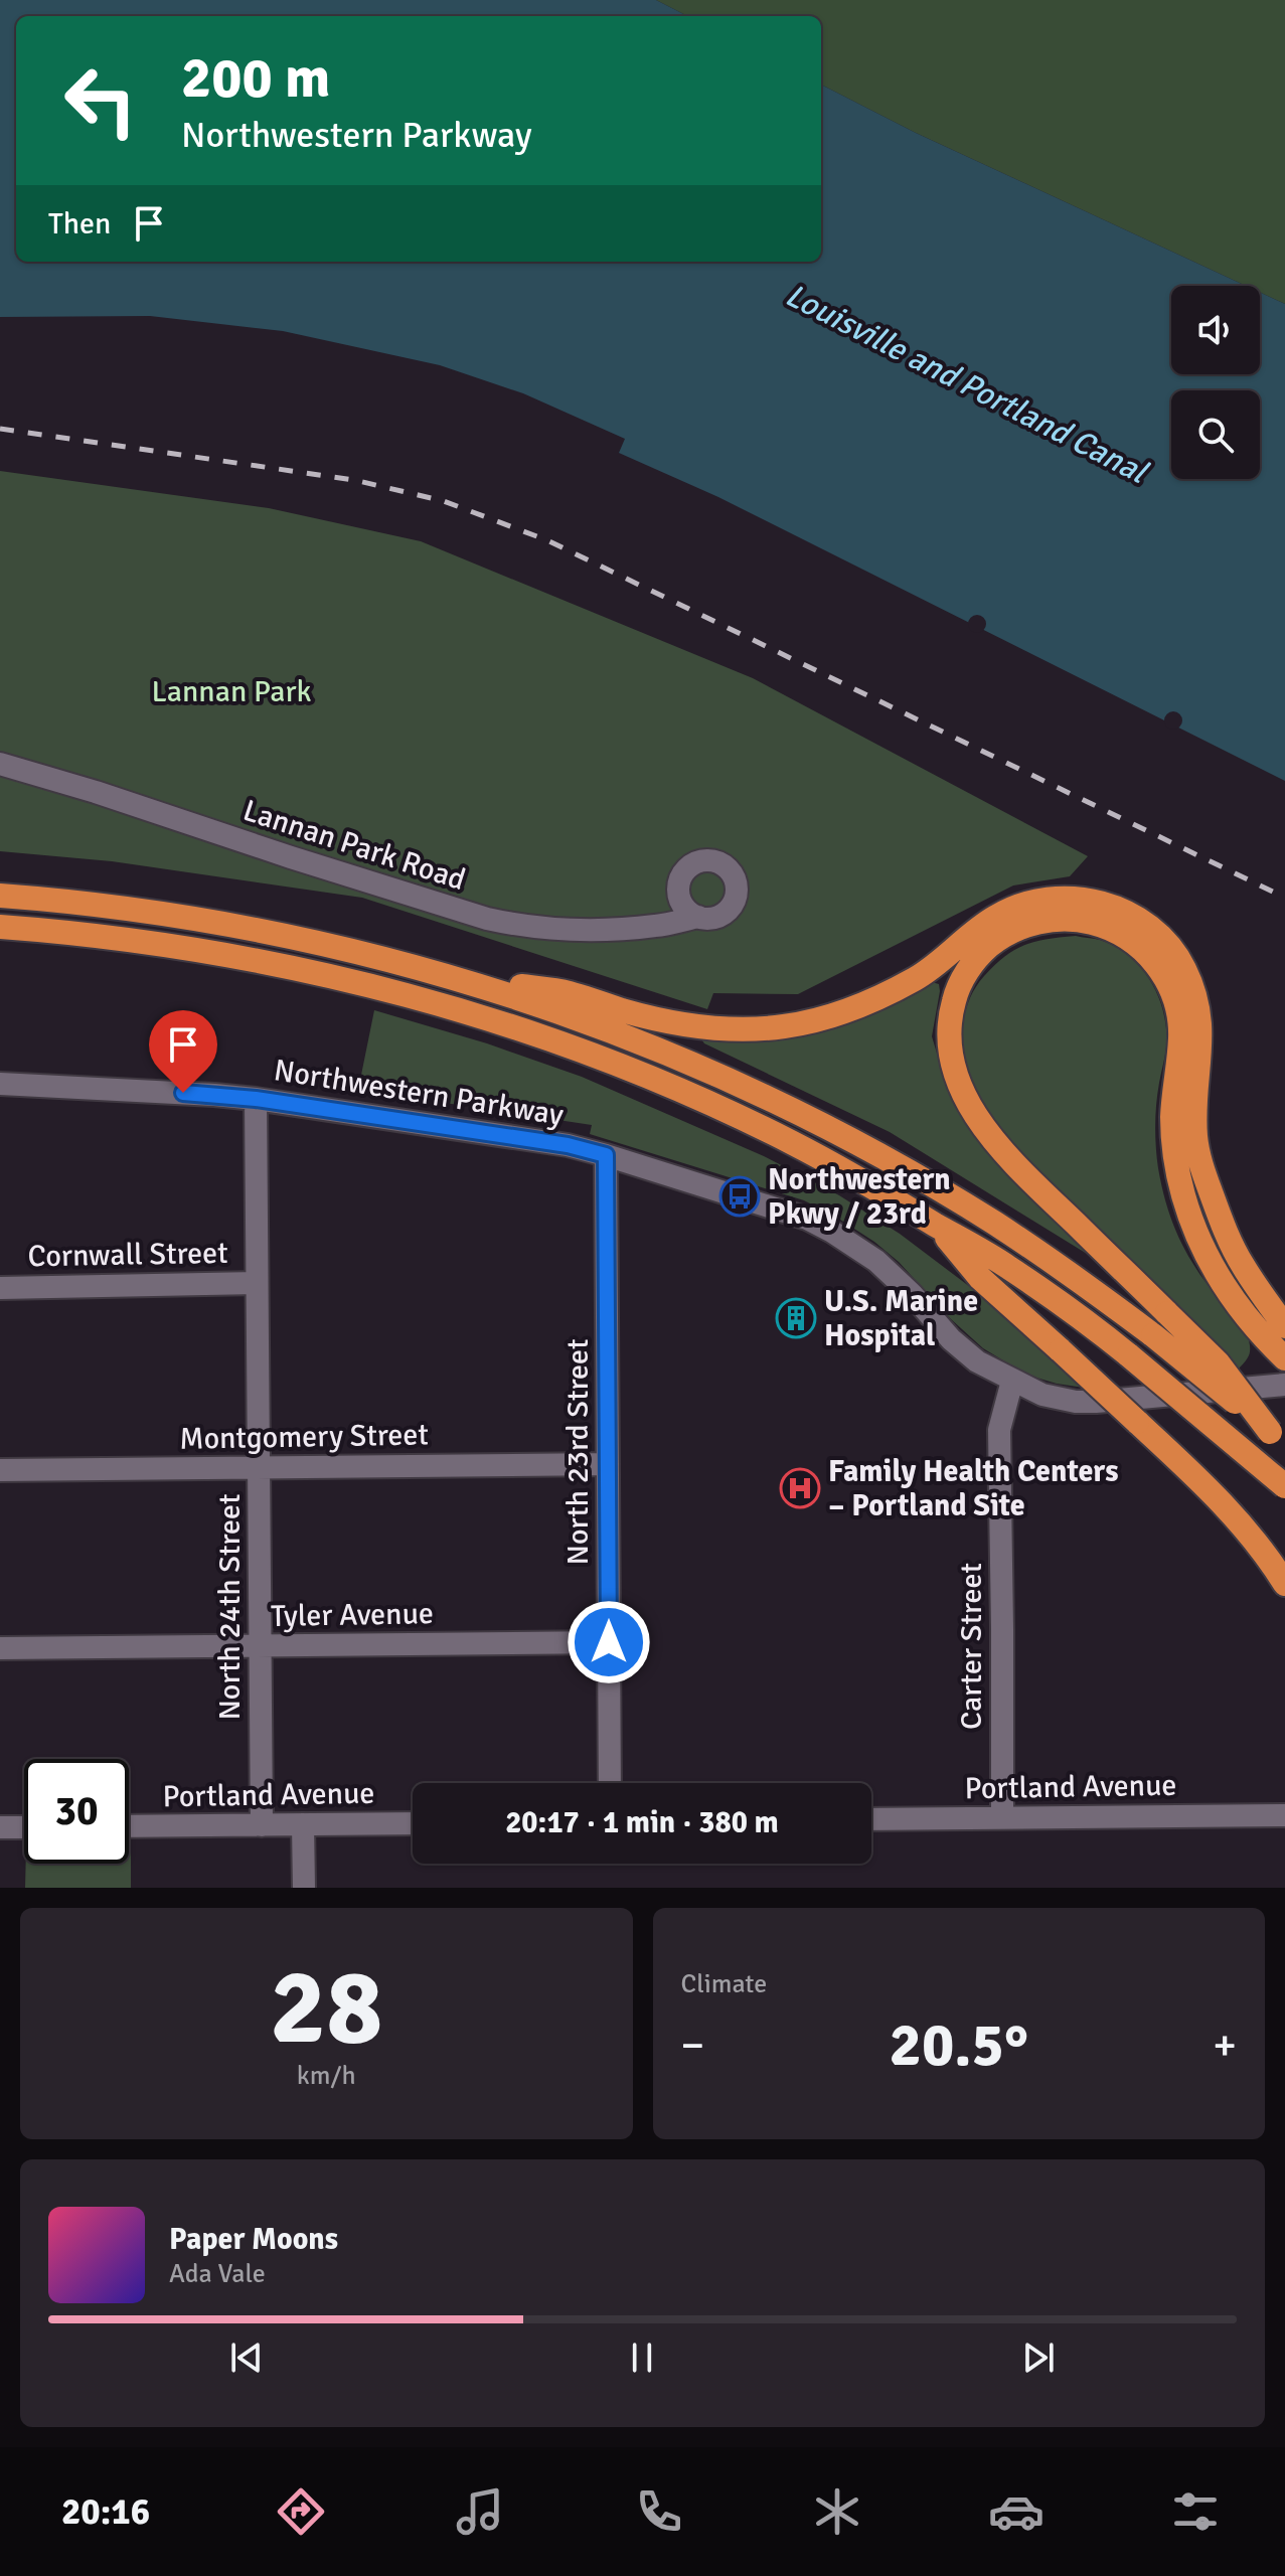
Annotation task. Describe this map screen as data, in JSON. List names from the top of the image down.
{
  "streets": {
    "street": [
      "Lannan Park Road",
      "Northwestern Parkway",
      "Cornwall Street",
      "Montgomery Street",
      "North 23rd Street",
      "North 24th Street",
      "Tyler Avenue",
      "Carter Street",
      "Portland Avenue"
    ]
  },
  "crossings": [
    ["Northwestern Parkway", "North 23rd Street"],
    ["Northwestern Parkway", "North 24th Street"],
    ["Northwestern Parkway", "Carter Street"],
    ["Cornwall Street", "North 24th Street"],
    ["Montgomery Street", "North 23rd Street"],
    ["Montgomery Street", "North 24th Street"],
    ["North 23rd Street", "Tyler Avenue"],
    ["North 24th Street", "Tyler Avenue"],
    ["North 24th Street", "Portland Avenue"],
    ["Carter Street", "Portland Avenue"]
  ],
  "water": ["Louisville and Portland Canal"],
  "parks": ["Lannan Park"],
  "places": {
    "bus stop": ["Northwestern Pkwy / 23rd"],
    "building": ["U.S. Marine Hospital"],
    "hospital": ["Family Health Centers – Portland Site"]
  },
  "page": {
    "turn": ["200 m", "Northwestern Parkway"],
    "then": "Then",
    "limit": "30",
    "trip": "20:17 · 1 min · 380 m",
    "tile": [
      ["28", "km/h"],
      "Climate"
    ],
    "heat": ["−", "20.5°", "+"],
    "song": ["Paper Moons", "Ada Vale"],
    "tabs": "20:16"
  }
}
